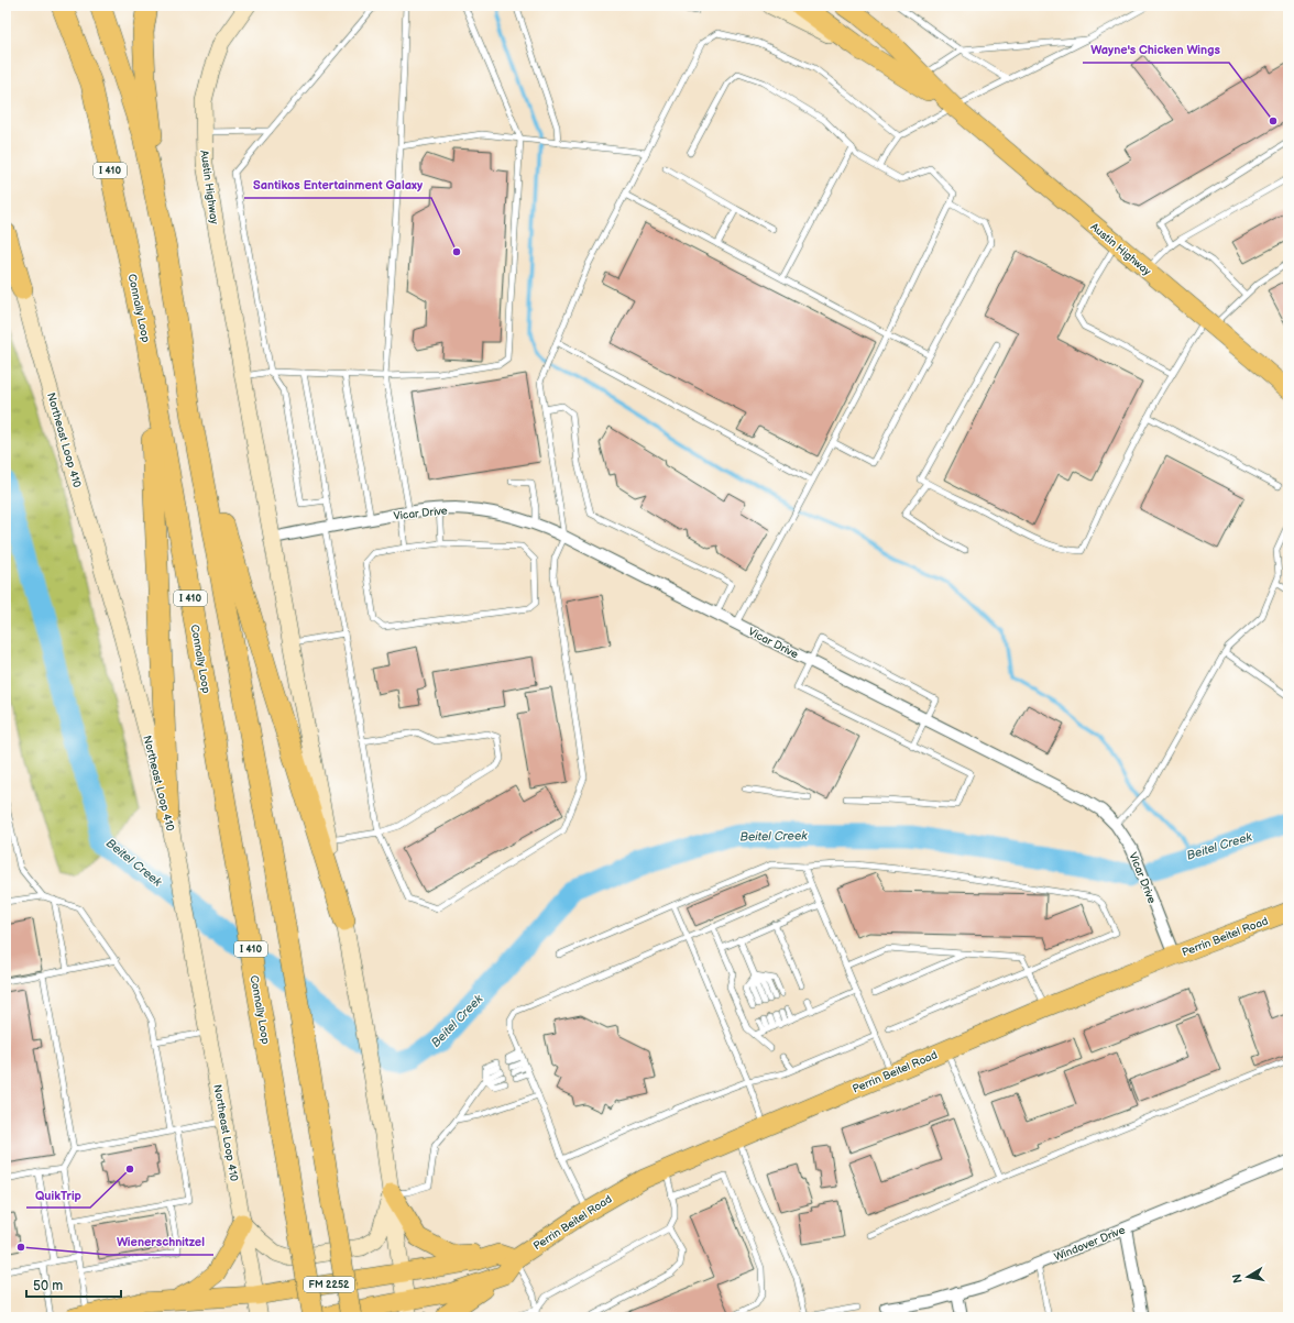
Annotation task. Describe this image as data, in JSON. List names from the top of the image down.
{
  "streets": {
    "highway": ["I 410", "Connally Loop"],
    "main road": [
      "Austin Highway",
      "Northeast Loop 410",
      "Perrin Beitel Road",
      "FM 2252"
    ],
    "street": ["Vicar Drive", "Windover Drive"]
  },
  "crossings": [
    ["Northeast Loop 410", "Perrin Beitel Road"],
    ["Vicar Drive", "Perrin Beitel Road"]
  ],
  "water": ["Beitel Creek"],
  "places": [
    "Wayne's Chicken Wings",
    "Santikos Entertainment Galaxy",
    "QuikTrip",
    "Wienerschnitzel"
  ],
  "scale_bar": "50 m",
  "north": "left"
}
